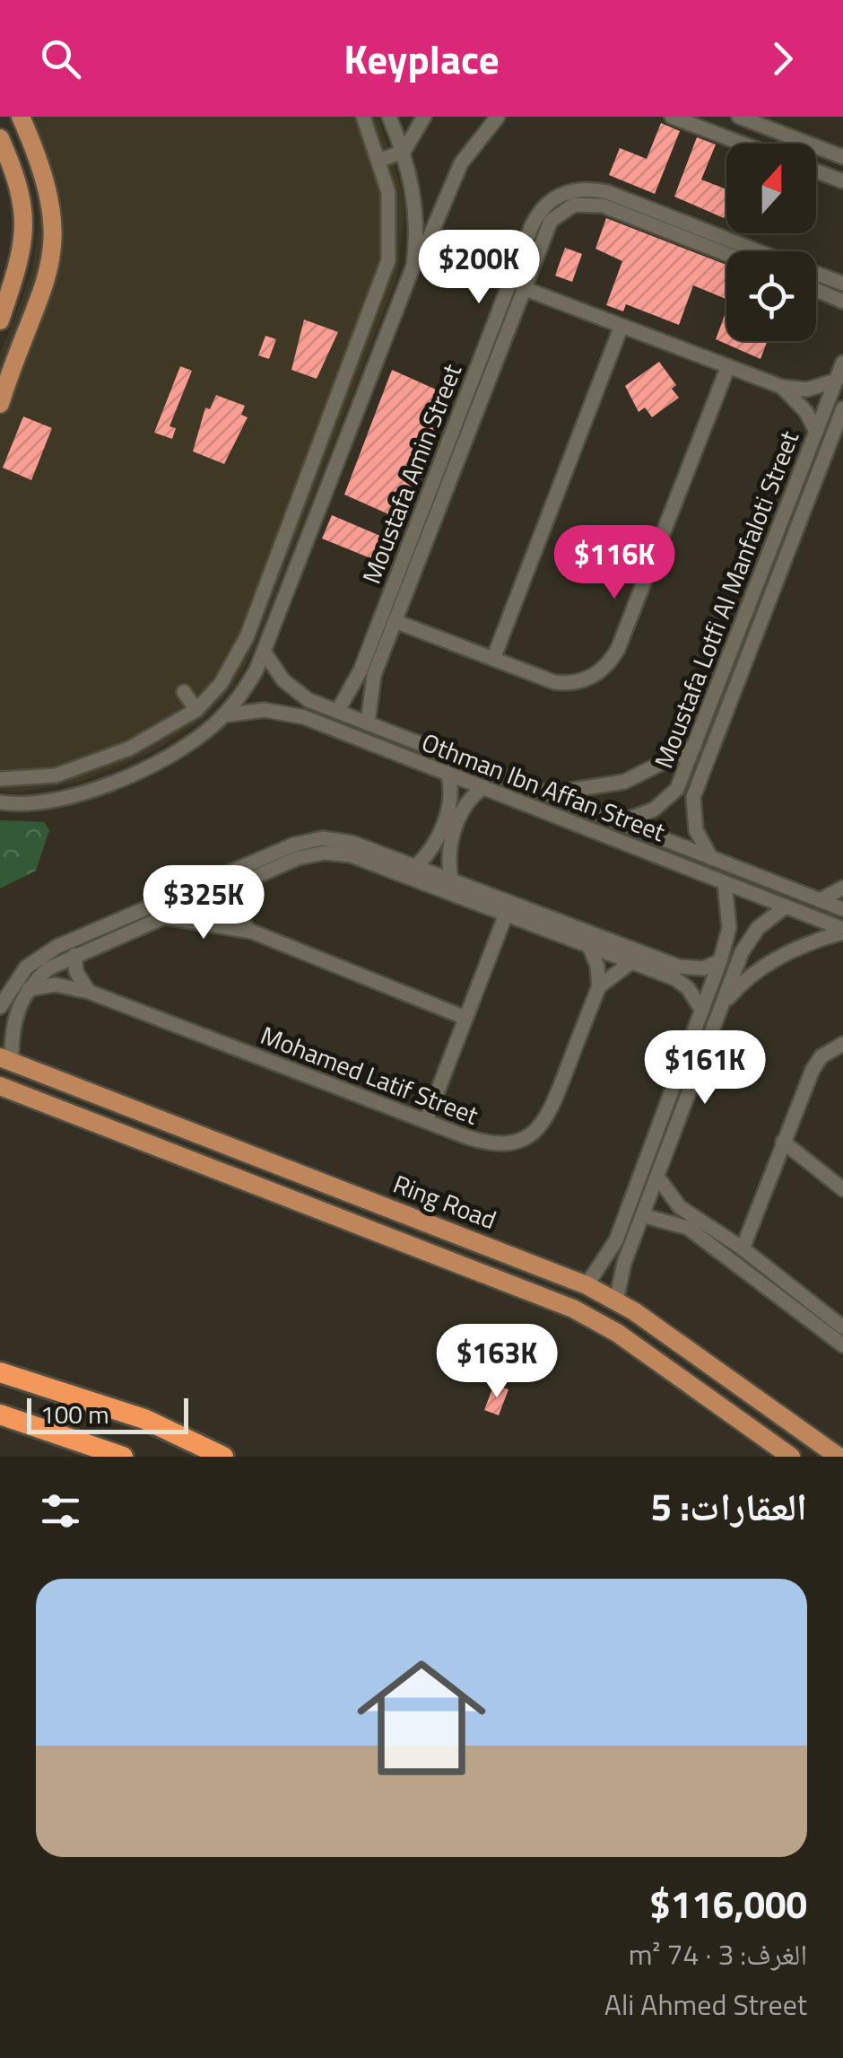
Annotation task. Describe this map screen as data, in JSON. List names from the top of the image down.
{
  "streets": {
    "main road": ["Ring Road"],
    "street": [
      "Moustafa Amin Street",
      "Moustafa Lotfi Al Manfaloti Street",
      "Othman Ibn Affan Street",
      "Mohamed Latif Street"
    ]
  },
  "crossings": [
    ["Moustafa Amin Street", "Othman Ibn Affan Street"],
    ["Moustafa Lotfi Al Manfaloti Street", "Othman Ibn Affan Street"]
  ],
  "scale_bar": "100 m",
  "north": "top",
  "page": {
    "header": "Keyplace",
    "price": [
      "$200K",
      "$116K",
      "$325K",
      "$161K",
      "$163K"
    ],
    "scale": "100 m",
    "heading": "العقارات: 5",
    "list": [
      {
        "name": "$116,000",
        "note": "الغرف: 3 · 74 m² · Ali Ahmed Street"
      }
    ]
  }
}
